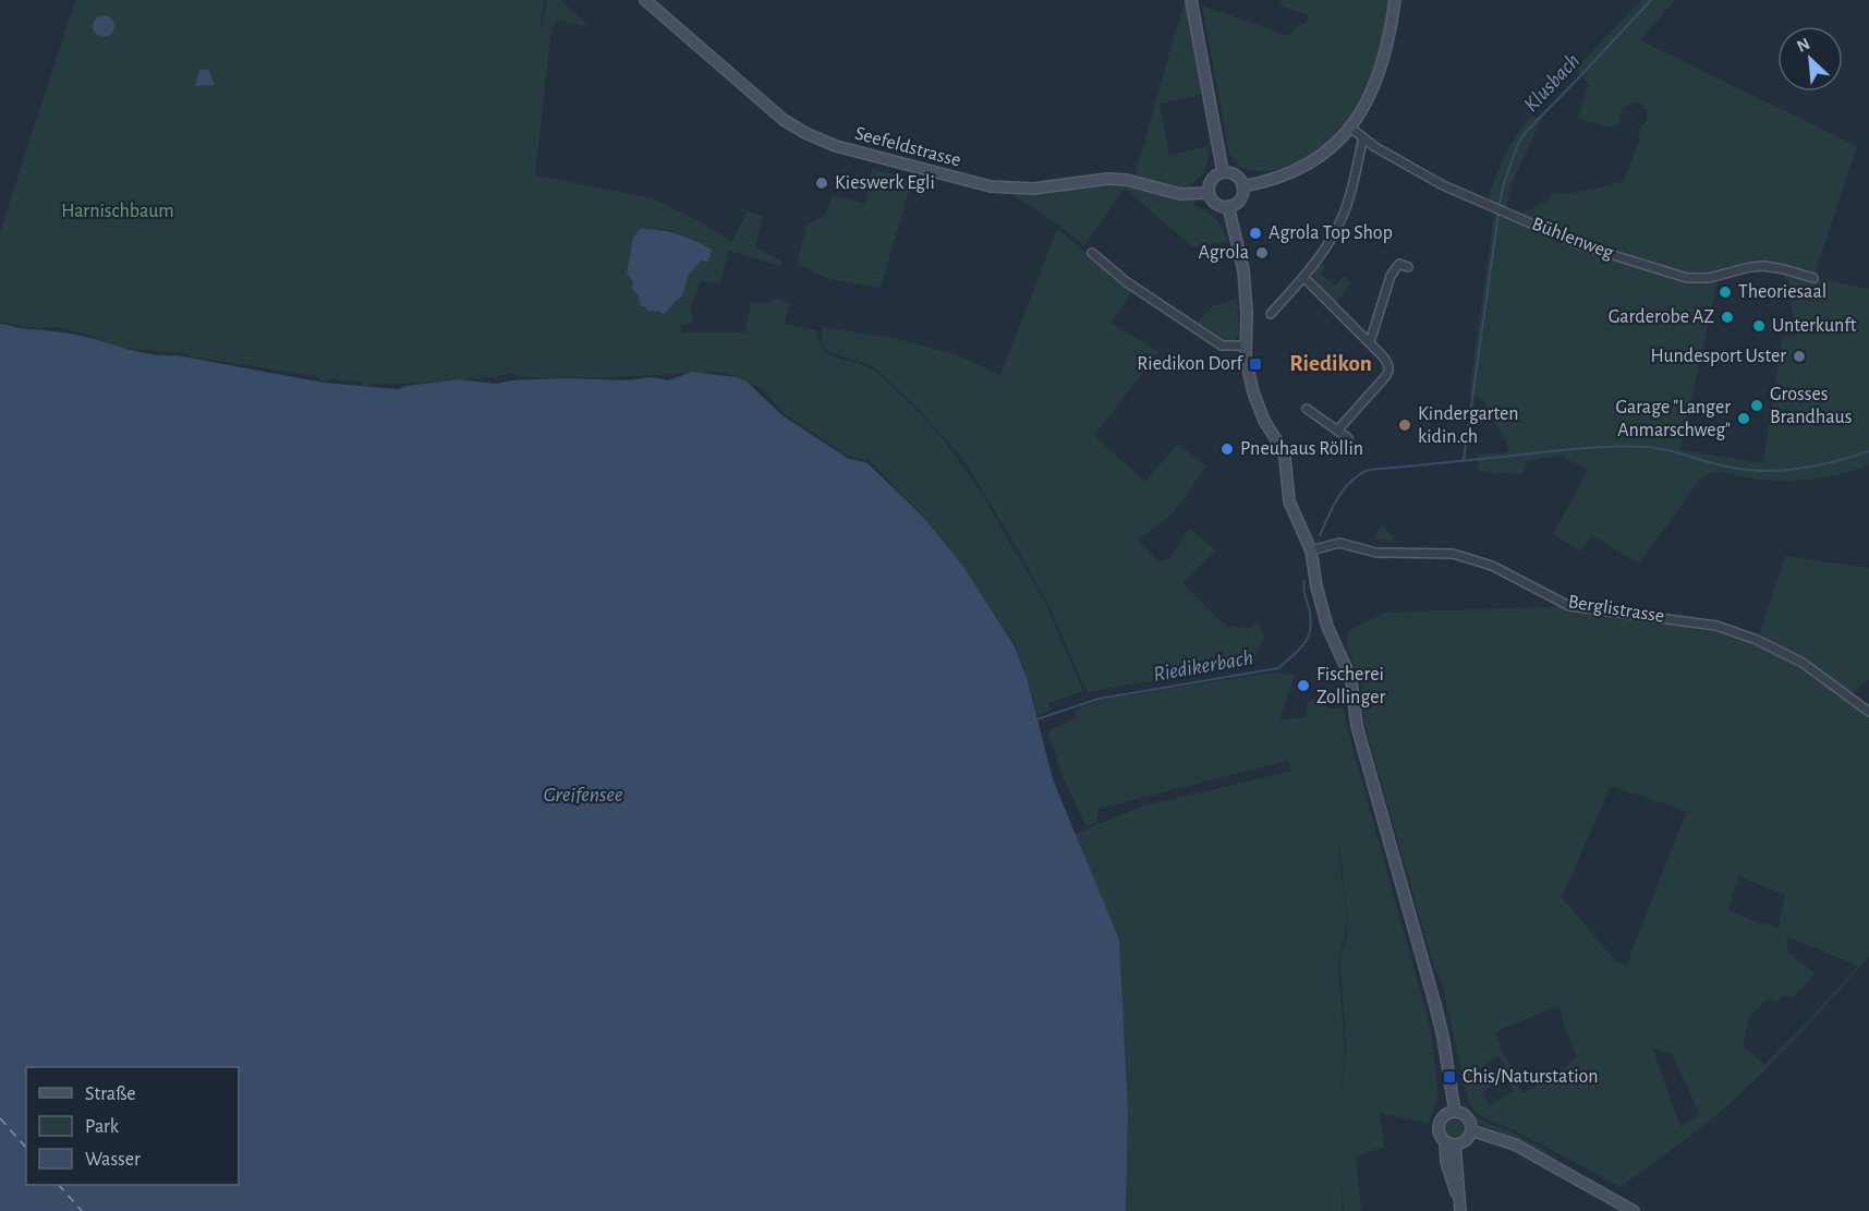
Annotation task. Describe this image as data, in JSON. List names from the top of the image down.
{
  "streets": {
    "main road": ["Seefeldstrasse"],
    "street": ["Bühlenweg", "Berglistrasse"]
  },
  "districts": ["Riedikon"],
  "water": ["Klusbach", "Riedikerbach", "Greifensee"],
  "parks": ["Harnischbaum"],
  "places": {
    "other": [
      "Kieswerk Egli",
      "Agrola Top Shop",
      "Agrola",
      "Theoriesaal",
      "Garderobe AZ",
      "Unterkunft",
      "Hundesport Uster",
      "Grosses Brandhaus",
      "Garage \"Langer Anmarschweg\"",
      "Kindergarten kidin.ch",
      "Pneuhaus Röllin",
      "Fischerei Zollinger"
    ],
    "transit": ["Riedikon Dorf", "Chis/Naturstation"]
  },
  "legend": ["Straße", "Park", "Wasser"],
  "north": "top left"
}
